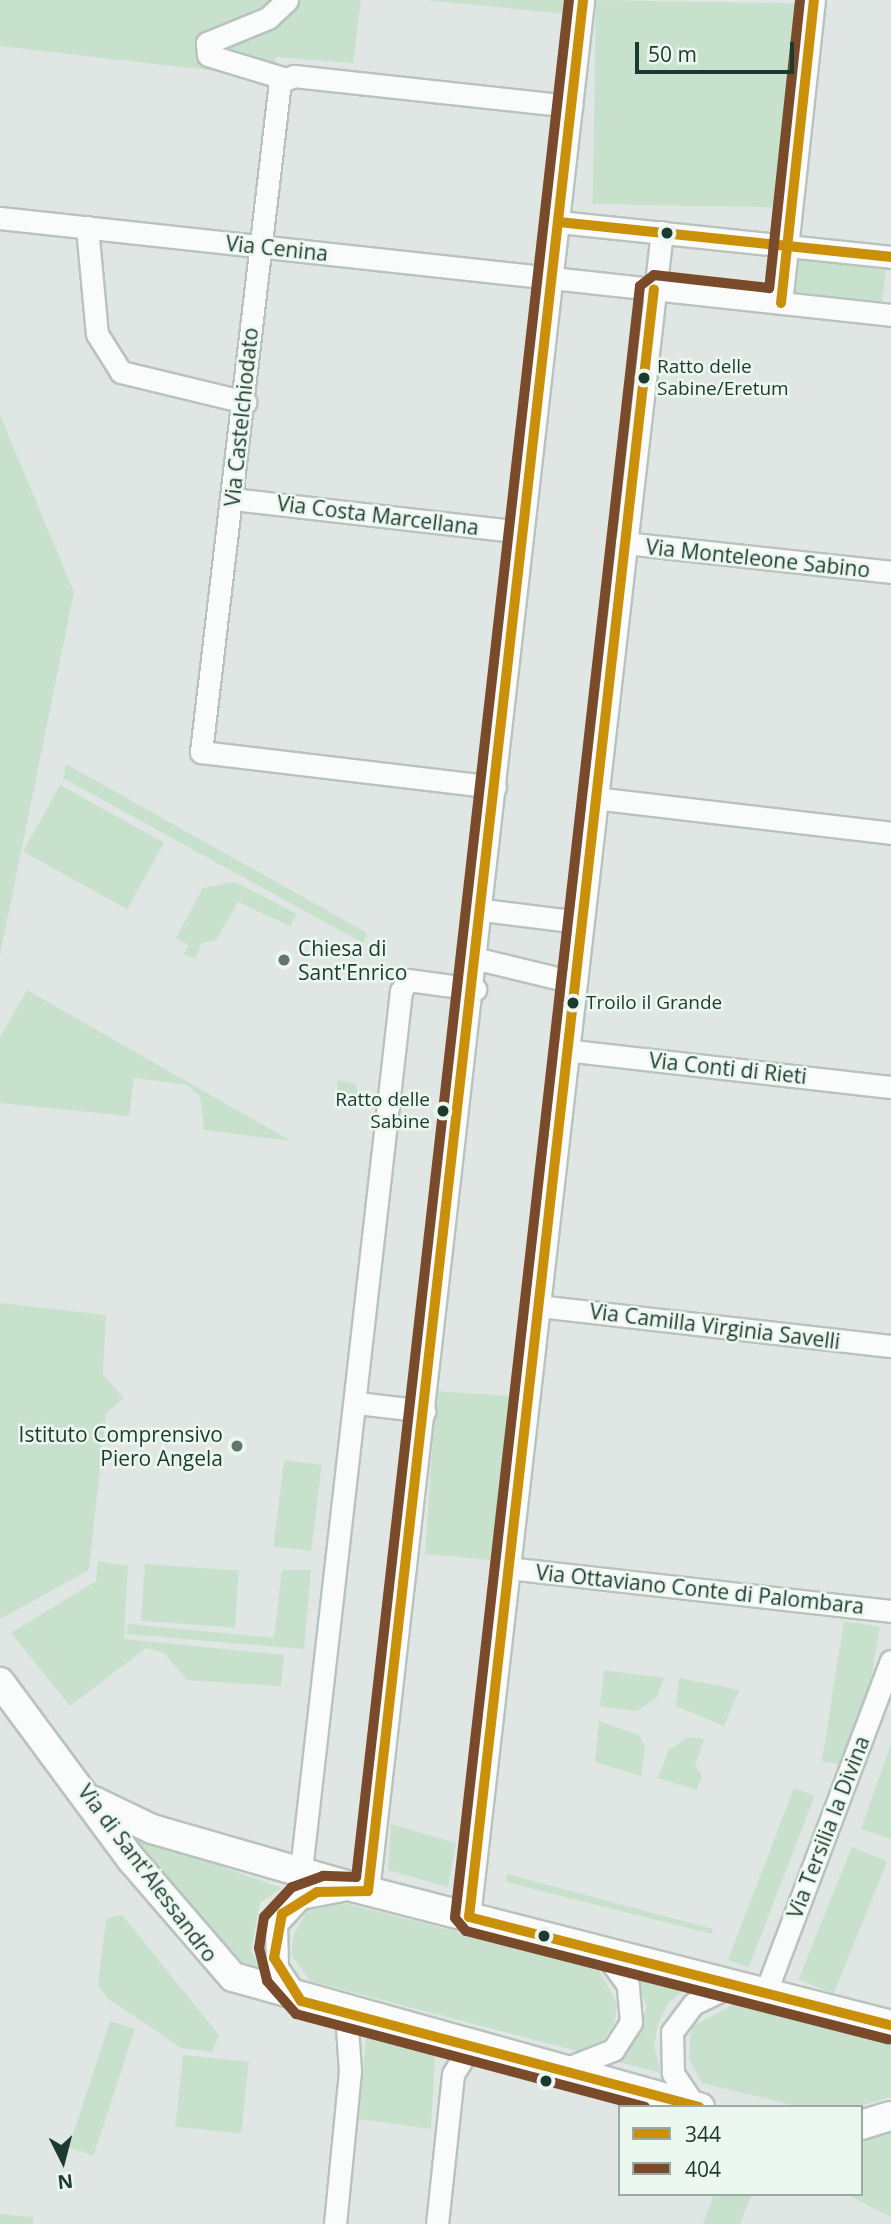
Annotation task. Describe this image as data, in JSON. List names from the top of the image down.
{
  "streets": {
    "street": [
      "Via Cenina",
      "Via Castelchiodato",
      "Via Costa Marcellana",
      "Via Monteleone Sabino",
      "Via Conti di Rieti",
      "Via Camilla Virginia Savelli",
      "Via Ottaviano Conte di Palombara",
      "Via Tersilia la Divina",
      "Via di Sant'Alessandro"
    ]
  },
  "crossings": [
    ["Via Cenina", "Via Castelchiodato"],
    ["Via Castelchiodato", "Via Costa Marcellana"]
  ],
  "places": [
    "Ratto delle Sabine/Eretum",
    "Chiesa di Sant'Enrico",
    "Troilo il Grande",
    "Ratto delle Sabine",
    "Istituto Comprensivo Piero Angela"
  ],
  "lines": ["transit line 344", "transit line 404"],
  "legend": ["344", "404"],
  "scale_bar": "50 m",
  "north": "bottom"
}
